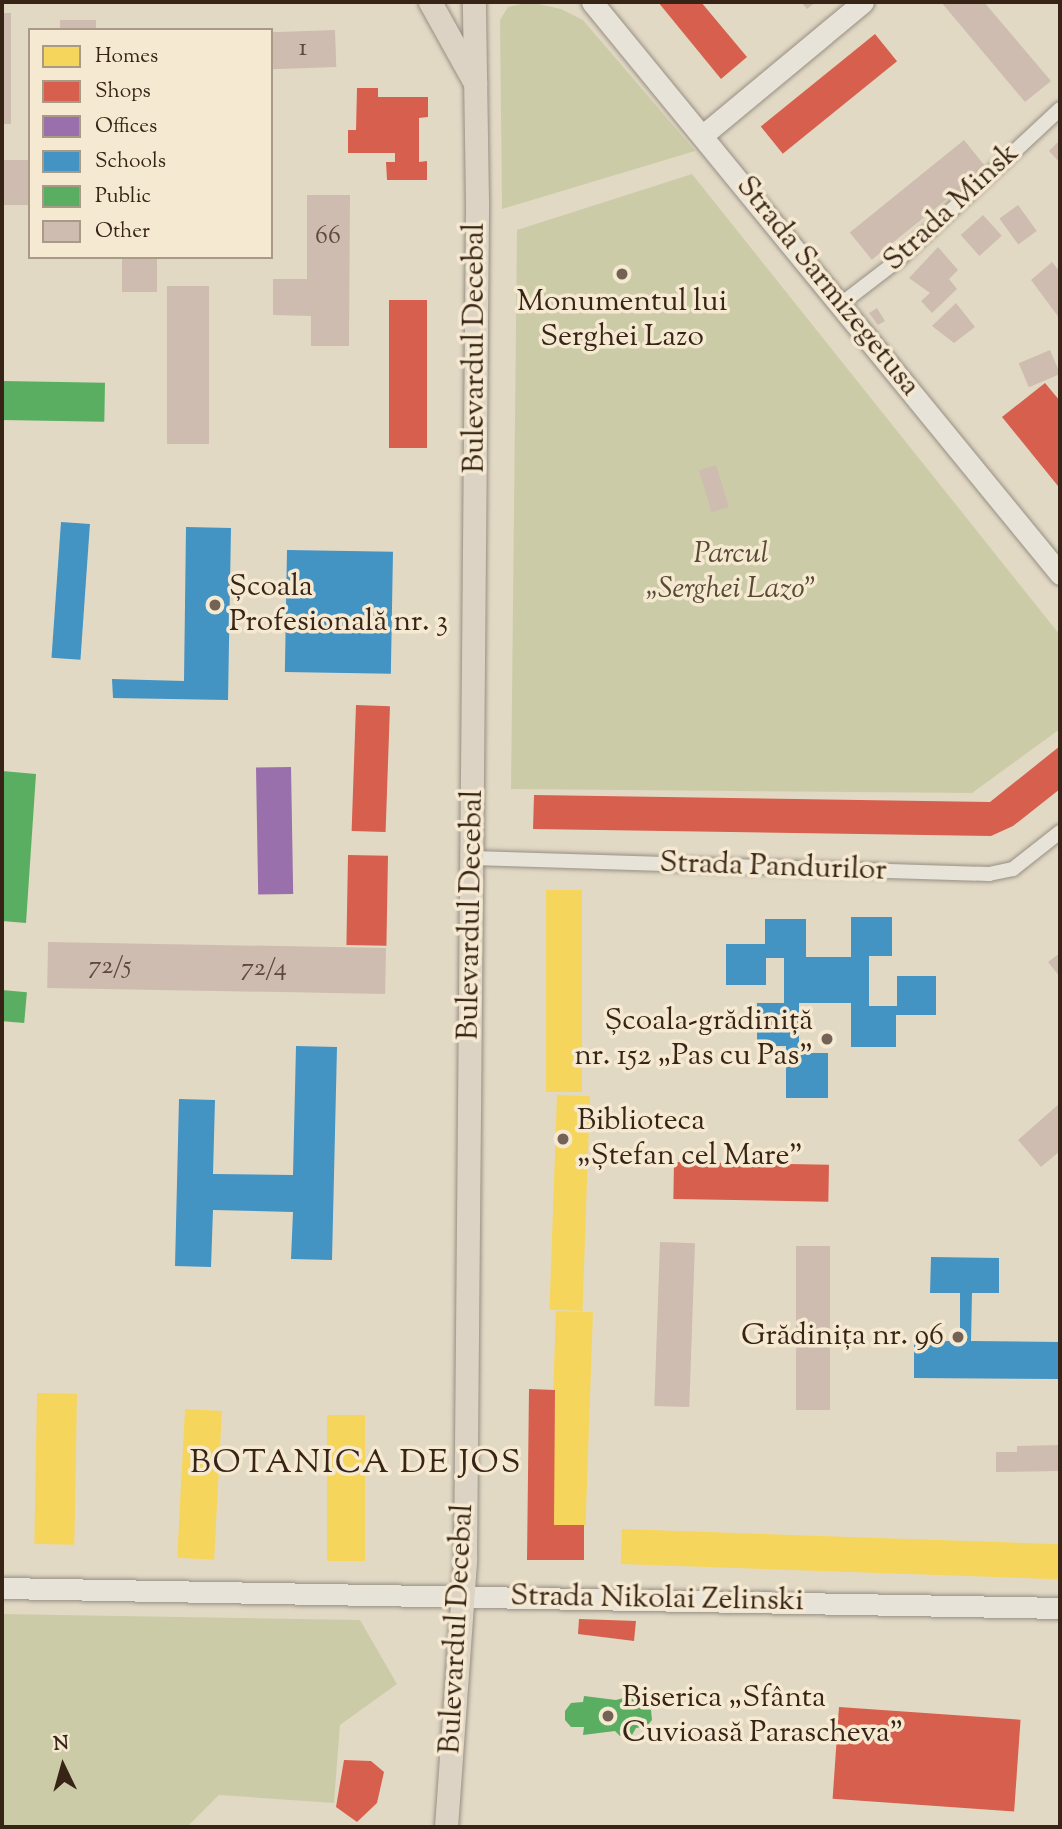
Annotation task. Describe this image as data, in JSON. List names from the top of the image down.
{
  "streets": {
    "main road": ["Bulevardul Decebal"],
    "street": [
      "Strada Minsk",
      "Strada Sarmizegetusa",
      "Strada Pandurilor",
      "Strada Nikolai Zelinski"
    ]
  },
  "crossings": [
    ["Strada Minsk", "Strada Sarmizegetusa"],
    ["Bulevardul Decebal", "Strada Pandurilor"],
    ["Bulevardul Decebal", "Strada Nikolai Zelinski"]
  ],
  "districts": ["BOTANICA DE JOS"],
  "parks": ["Parcul „Serghei Lazo”"],
  "places": [
    "Monumentul lui Serghei Lazo",
    "Școala Profesională nr. 3",
    "Școala-grădiniță nr. 152 „Pas cu Pas”",
    "Biblioteca „Ștefan cel Mare”",
    "Grădinița nr. 96",
    "Biserica „Sfânta Cuvioasă Parascheva”"
  ],
  "house_numbers": [
    "1",
    "66",
    "72/5",
    "72/4"
  ],
  "legend": [
    "Homes",
    "Shops",
    "Offices",
    "Schools",
    "Public",
    "Other"
  ],
  "north": "top"
}
